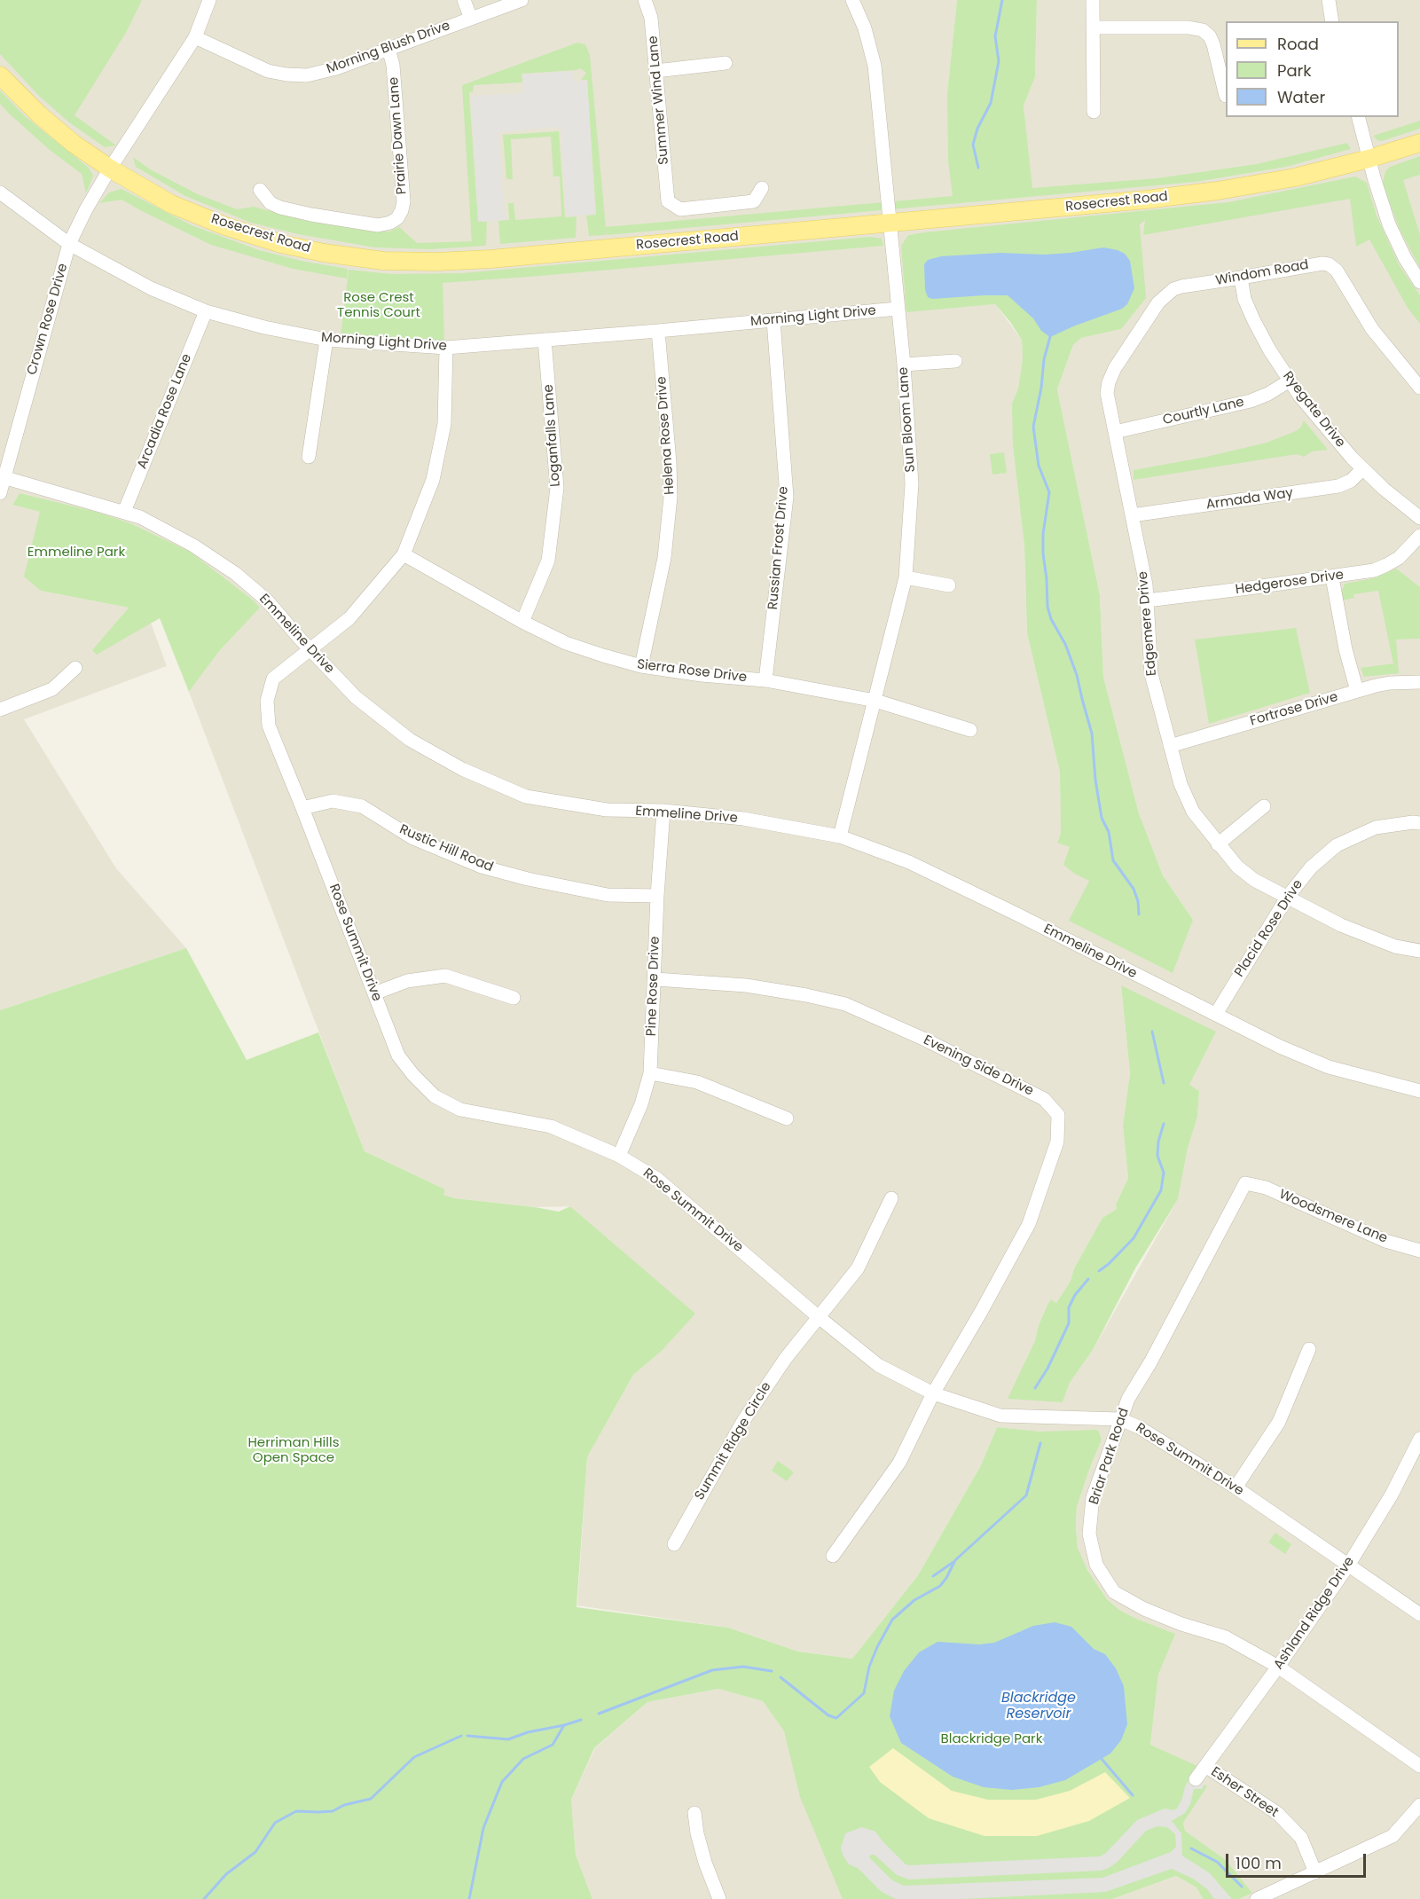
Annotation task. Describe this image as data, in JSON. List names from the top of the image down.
{
  "streets": {
    "main road": ["Rosecrest Road"],
    "street": [
      "Morning Blush Drive",
      "Summer Wind Lane",
      "Prairie Dawn Lane",
      "Windom Road",
      "Morning Light Drive",
      "Crown Rose Drive",
      "Ryegate Drive",
      "Arcadia Rose Lane",
      "Courtly Lane",
      "Sun Bloom Lane",
      "Loganfalls Lane",
      "Helena Rose Drive",
      "Armada Way",
      "Russian Frost Drive",
      "Hedgerose Drive",
      "Edgemere Drive",
      "Emmeline Drive",
      "Sierra Rose Drive",
      "Fortrose Drive",
      "Rustic Hill Road",
      "Placid Rose Drive",
      "Rose Summit Drive",
      "Pine Rose Drive",
      "Evening Side Drive",
      "Woodsmere Lane",
      "Summit Ridge Circle",
      "Briar Park Road",
      "Ashland Ridge Drive",
      "Esher Street"
    ]
  },
  "crossings": [
    ["Morning Blush Drive", "Prairie Dawn Lane"],
    ["Morning Blush Drive", "Crown Rose Drive"],
    ["Rosecrest Road", "Crown Rose Drive"],
    ["Rosecrest Road", "Sun Bloom Lane"],
    ["Windom Road", "Ryegate Drive"],
    ["Windom Road", "Edgemere Drive"],
    ["Morning Light Drive", "Crown Rose Drive"],
    ["Morning Light Drive", "Arcadia Rose Lane"],
    ["Morning Light Drive", "Sun Bloom Lane"],
    ["Morning Light Drive", "Loganfalls Lane"],
    ["Morning Light Drive", "Helena Rose Drive"],
    ["Morning Light Drive", "Russian Frost Drive"],
    ["Morning Light Drive", "Rose Summit Drive"],
    ["Crown Rose Drive", "Emmeline Drive"],
    ["Ryegate Drive", "Courtly Lane"],
    ["Ryegate Drive", "Armada Way"],
    ["Arcadia Rose Lane", "Emmeline Drive"],
    ["Courtly Lane", "Edgemere Drive"],
    ["Sun Bloom Lane", "Emmeline Drive"],
    ["Sun Bloom Lane", "Sierra Rose Drive"],
    ["Loganfalls Lane", "Sierra Rose Drive"],
    ["Helena Rose Drive", "Sierra Rose Drive"],
    ["Armada Way", "Edgemere Drive"],
    ["Russian Frost Drive", "Sierra Rose Drive"],
    ["Hedgerose Drive", "Edgemere Drive"],
    ["Edgemere Drive", "Fortrose Drive"],
    ["Edgemere Drive", "Placid Rose Drive"],
    ["Emmeline Drive", "Placid Rose Drive"],
    ["Emmeline Drive", "Rose Summit Drive"],
    ["Emmeline Drive", "Pine Rose Drive"],
    ["Sierra Rose Drive", "Rose Summit Drive"],
    ["Rustic Hill Road", "Rose Summit Drive"],
    ["Rustic Hill Road", "Pine Rose Drive"],
    ["Rose Summit Drive", "Pine Rose Drive"],
    ["Rose Summit Drive", "Evening Side Drive"],
    ["Rose Summit Drive", "Summit Ridge Circle"],
    ["Rose Summit Drive", "Briar Park Road"],
    ["Rose Summit Drive", "Ashland Ridge Drive"],
    ["Pine Rose Drive", "Evening Side Drive"],
    ["Woodsmere Lane", "Briar Park Road"],
    ["Briar Park Road", "Ashland Ridge Drive"],
    ["Ashland Ridge Drive", "Esher Street"]
  ],
  "water": ["Blackridge Reservoir"],
  "parks": [
    "Rose Crest Tennis Court",
    "Emmeline Park",
    "Herriman Hills Open Space",
    "Blackridge Park"
  ],
  "legend": ["Road", "Park", "Water"],
  "scale_bar": "100 m"
}
